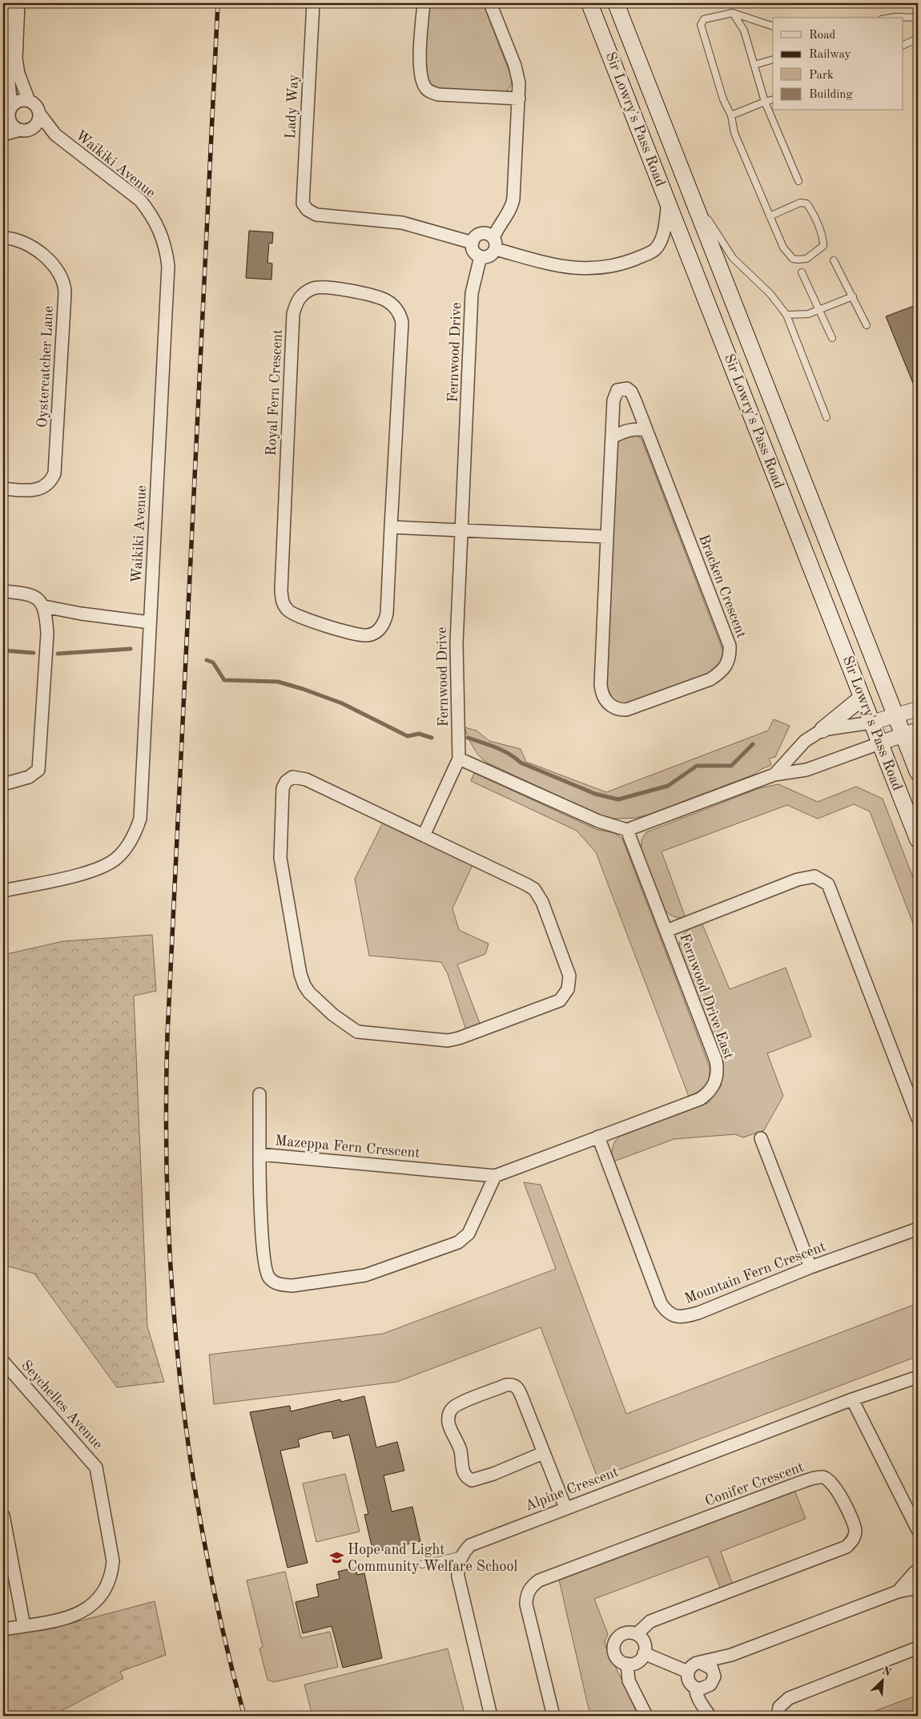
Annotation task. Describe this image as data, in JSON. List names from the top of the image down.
{
  "streets": {
    "main road": ["Sir Lowry's Pass Road"],
    "street": [
      "Lady Way",
      "Waikiki Avenue",
      "Fernwood Drive",
      "Oystercatcher Lane",
      "Royal Fern Crescent",
      "Bracken Crescent",
      "Fernwood Drive East",
      "Mazeppa Fern Crescent",
      "Mountain Fern Crescent",
      "Seychelles Avenue",
      "Conifer Crescent",
      "Alpine Crescent"
    ]
  },
  "crossings": [
    ["Lady Way", "Fernwood Drive"],
    ["Fernwood Drive East", "Mazeppa Fern Crescent"],
    ["Fernwood Drive East", "Mountain Fern Crescent"]
  ],
  "places": {
    "school or university": ["Hope and Light Community Welfare School"]
  },
  "legend": [
    "Road",
    "Railway",
    "Park",
    "Building"
  ],
  "north": "top right"
}
